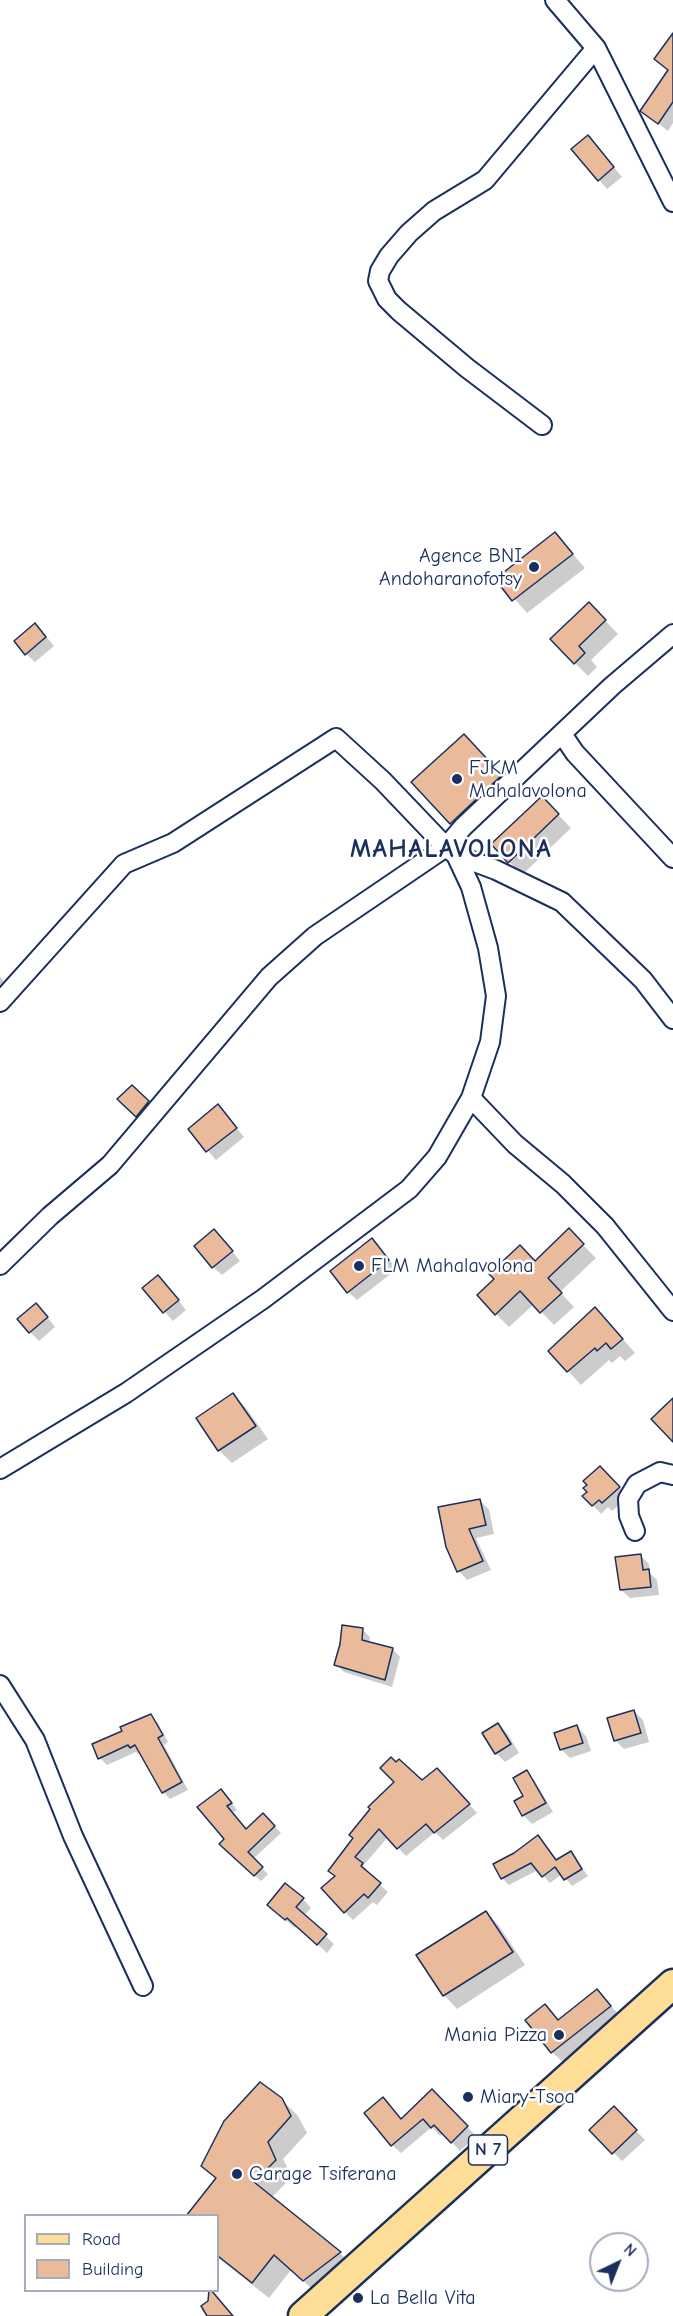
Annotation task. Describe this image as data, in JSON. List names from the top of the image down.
{
  "streets": {
    "main road": ["N 7"]
  },
  "districts": ["MAHALAVOLONA"],
  "places": [
    "Agence BNI Andoharanofotsy",
    "FJKM Mahalavolona",
    "FLM Mahalavolona",
    "Mania Pizza",
    "Miary-Tsoa",
    "Garage Tsiferana",
    "La Bella Vita"
  ],
  "legend": ["Road", "Building"],
  "north": "top right"
}
